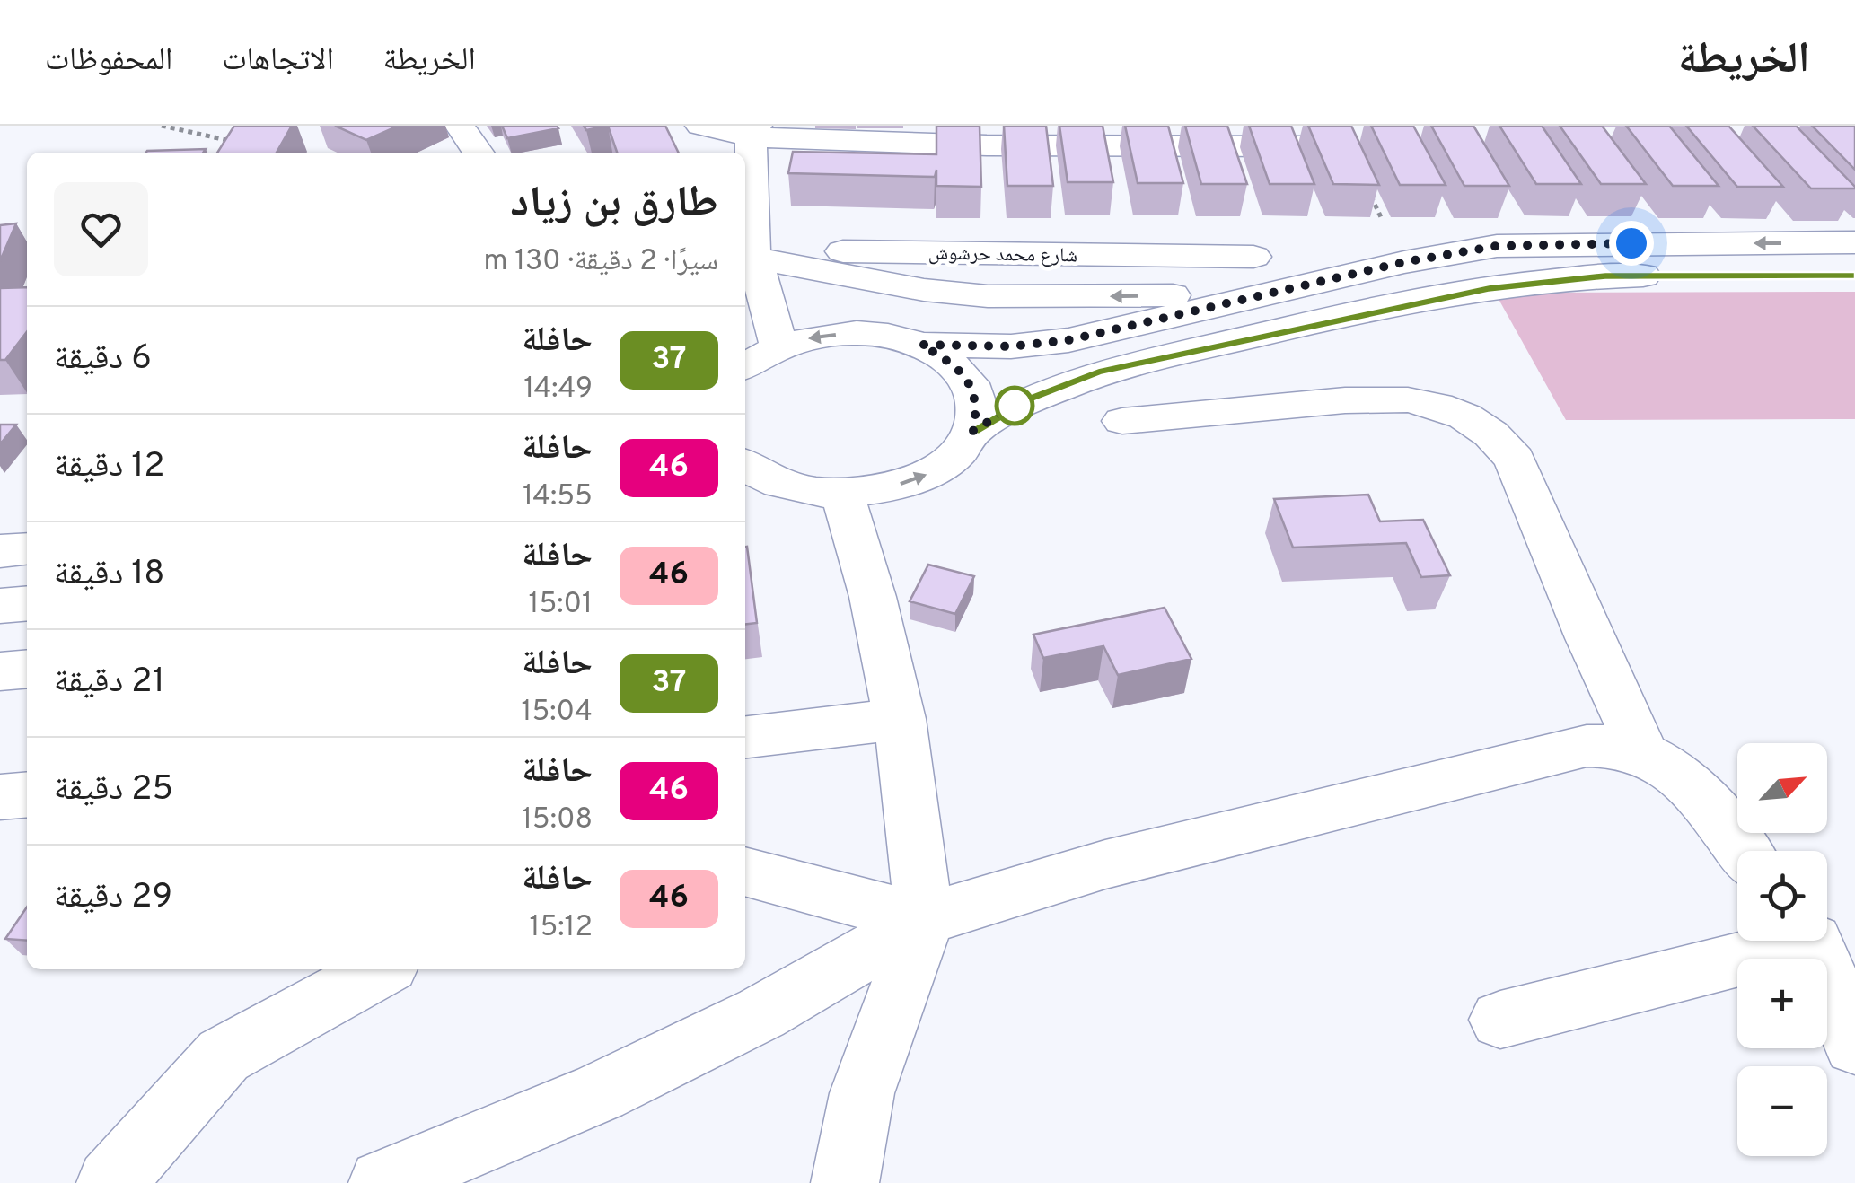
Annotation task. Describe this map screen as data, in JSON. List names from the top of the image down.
{
  "streets": {
    "street": ["شارع محمد حرشوش"]
  },
  "lines": ["bus line 37"],
  "north": "top right",
  "page": {
    "header": "الخريطة",
    "nav": ["الخريطة", "الاتجاهات", "المحفوظات"],
    "heading": ["طارق بن زياد", "سيرًا · 2 دقيقة · 130 m"],
    "list": [
      {
        "mark": "37",
        "name": "حافلة",
        "note": "14:49",
        "value": "6 دقيقة"
      },
      {
        "mark": "46",
        "name": "حافلة",
        "note": "14:55",
        "value": "12 دقيقة"
      },
      {
        "mark": "46",
        "name": "حافلة",
        "note": "15:01",
        "value": "18 دقيقة"
      },
      {
        "mark": "37",
        "name": "حافلة",
        "note": "15:04",
        "value": "21 دقيقة"
      },
      {
        "mark": "46",
        "name": "حافلة",
        "note": "15:08",
        "value": "25 دقيقة"
      },
      {
        "mark": "46",
        "name": "حافلة",
        "note": "15:12",
        "value": "29 دقيقة"
      }
    ],
    "map_buttons": ["+", "−"]
  }
}
